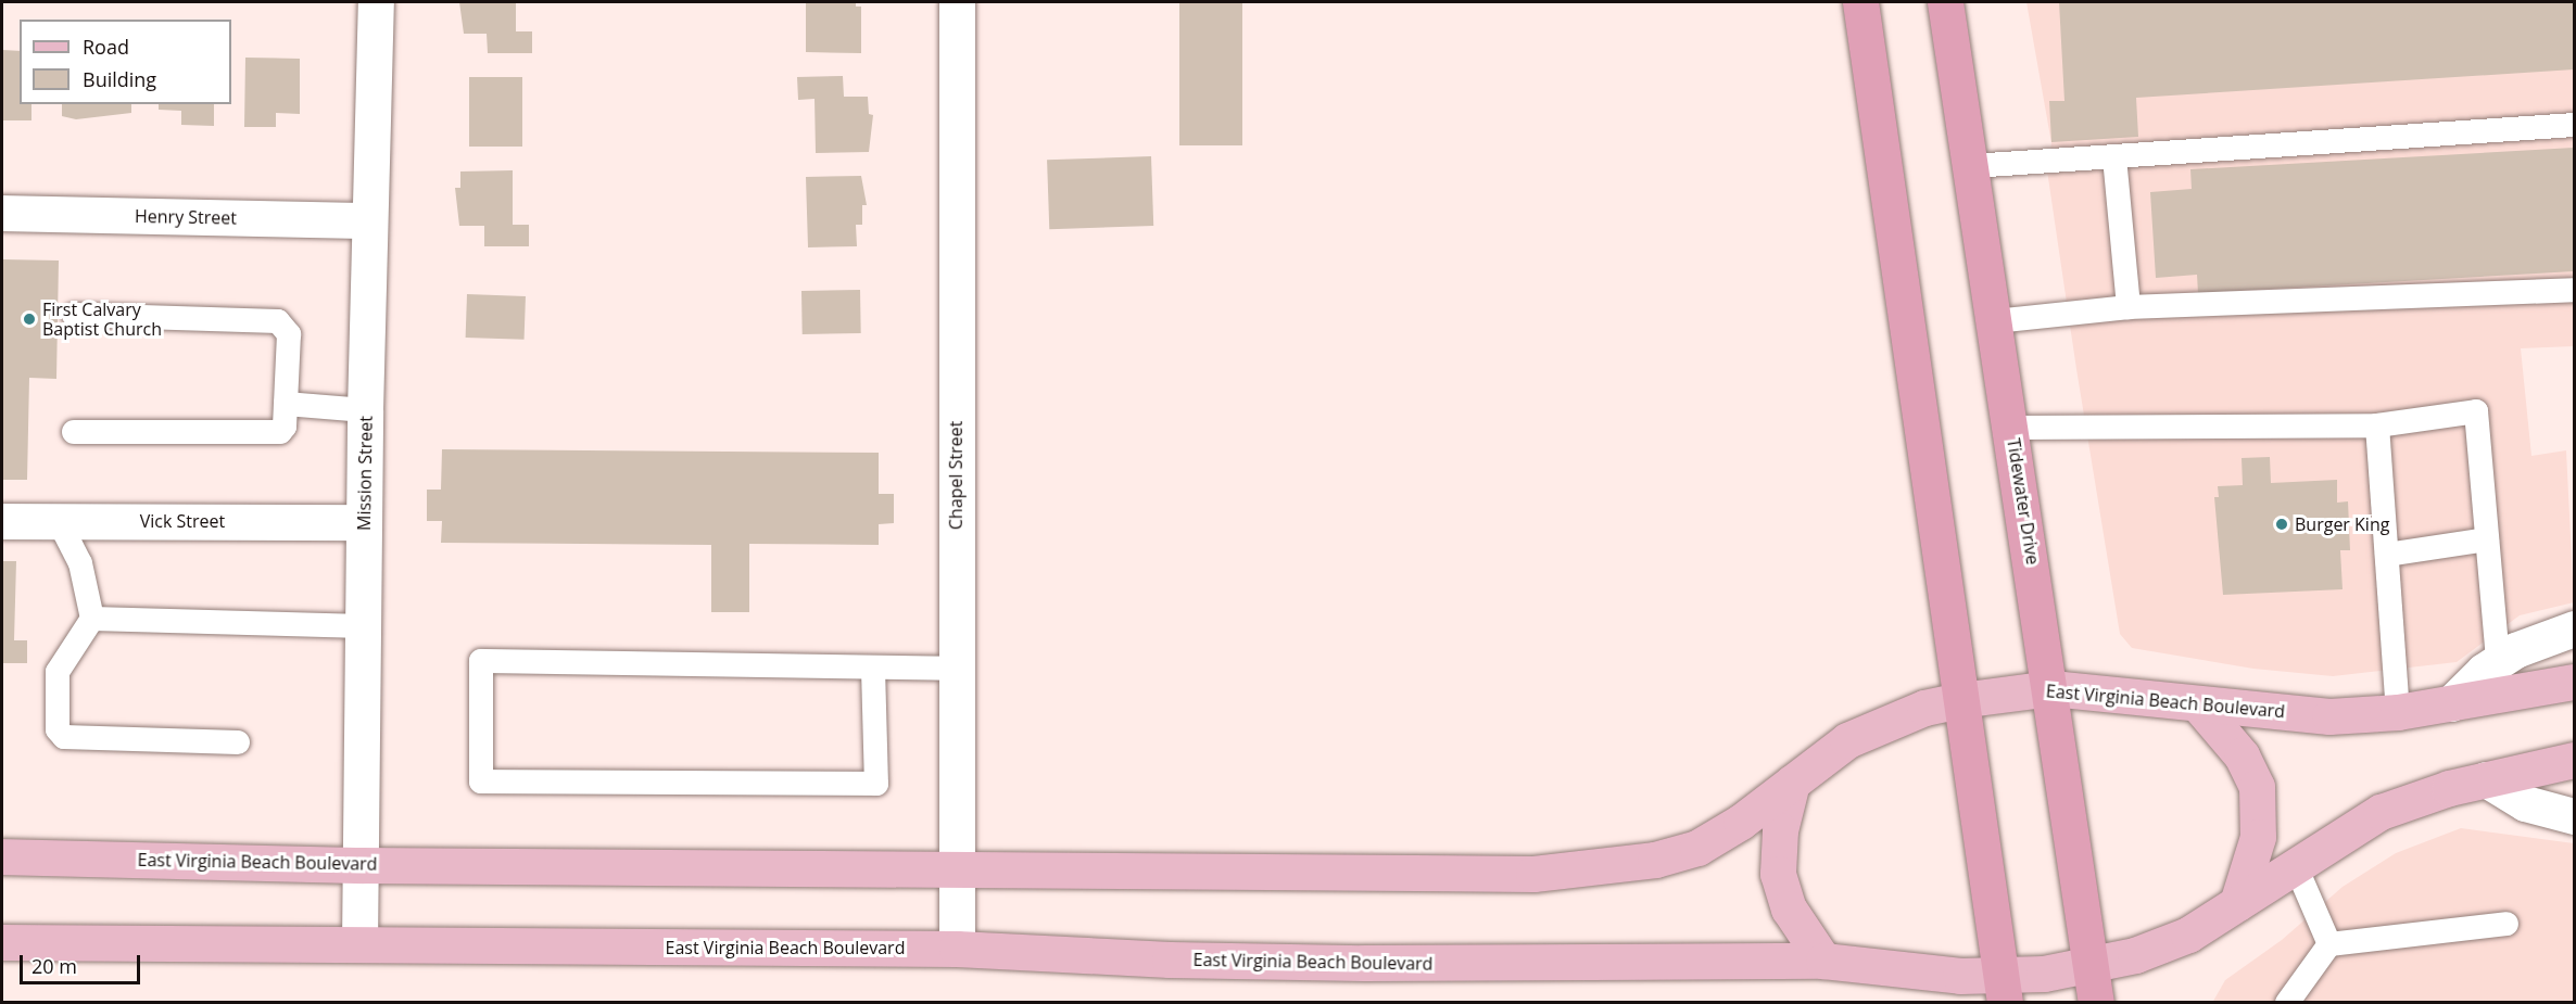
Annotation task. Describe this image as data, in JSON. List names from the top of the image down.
{
  "streets": {
    "highway": ["Tidewater Drive"],
    "main road": ["East Virginia Beach Boulevard"],
    "street": [
      "Henry Street",
      "Mission Street",
      "Chapel Street",
      "Vick Street"
    ]
  },
  "crossings": [
    ["Henry Street", "Mission Street"],
    ["Mission Street", "Vick Street"],
    ["Mission Street", "East Virginia Beach Boulevard"],
    ["Chapel Street", "East Virginia Beach Boulevard"],
    ["Tidewater Drive", "East Virginia Beach Boulevard"]
  ],
  "places": ["First Calvary Baptist Church", "Burger King"],
  "legend": ["Road", "Building"],
  "scale_bar": "20 m"
}
